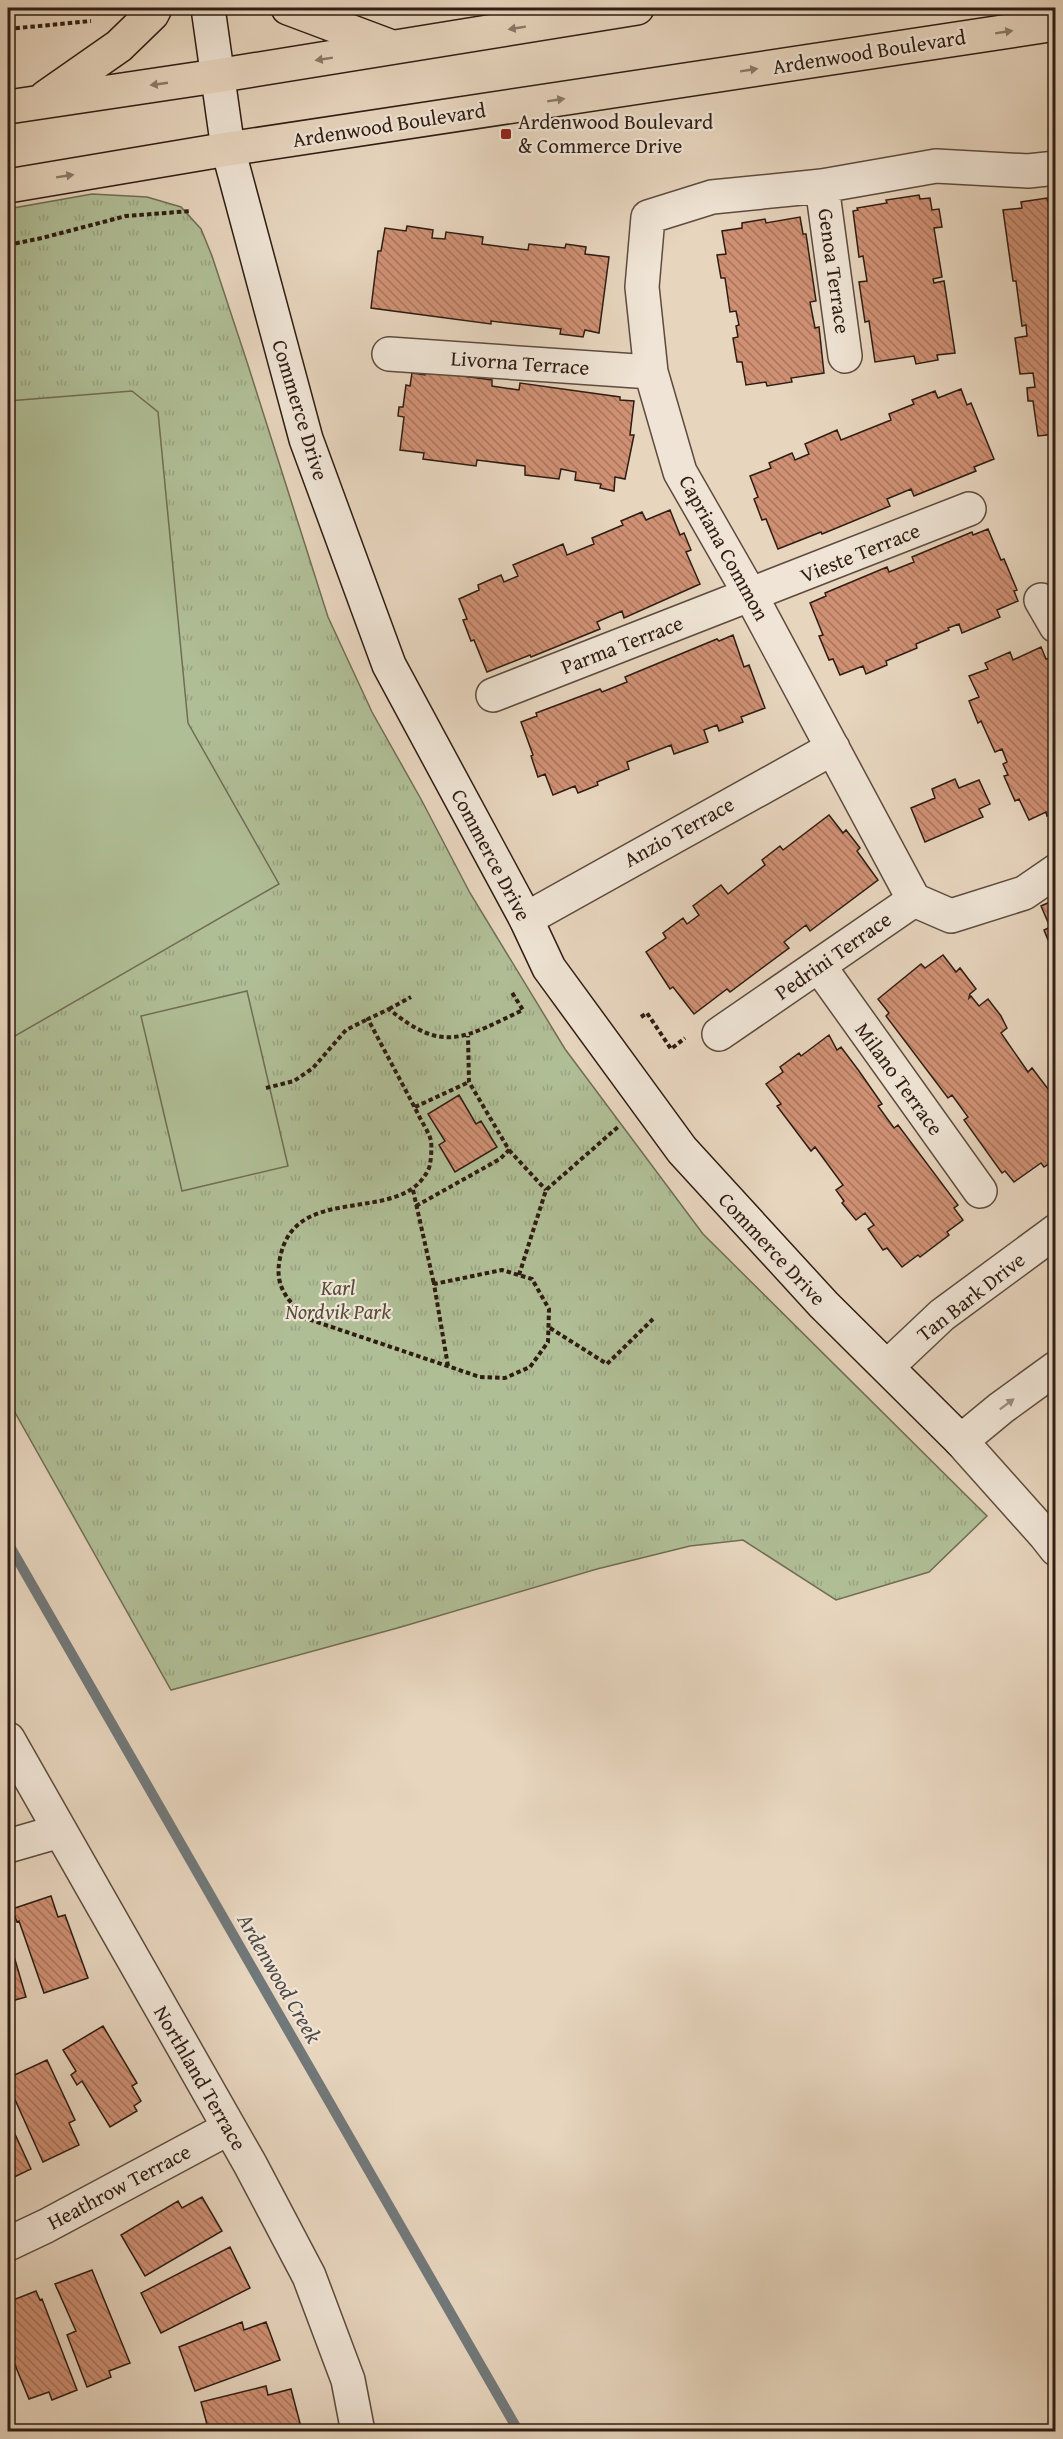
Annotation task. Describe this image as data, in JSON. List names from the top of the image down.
{
  "streets": {
    "main road": ["Ardenwood Boulevard"],
    "street": [
      "Genoa Terrace",
      "Livorna Terrace",
      "Commerce Drive",
      "Capriana Common",
      "Vieste Terrace",
      "Parma Terrace",
      "Anzio Terrace",
      "Pedrini Terrace",
      "Milano Terrace",
      "Tan Bark Drive",
      "Northland Terrace",
      "Heathrow Terrace"
    ]
  },
  "crossings": [
    ["Ardenwood Boulevard", "Commerce Drive"],
    ["Genoa Terrace", "Capriana Common"],
    ["Livorna Terrace", "Capriana Common"],
    ["Commerce Drive", "Anzio Terrace"],
    ["Commerce Drive", "Tan Bark Drive"],
    ["Capriana Common", "Vieste Terrace"],
    ["Capriana Common", "Parma Terrace"],
    ["Capriana Common", "Anzio Terrace"],
    ["Capriana Common", "Pedrini Terrace"],
    ["Vieste Terrace", "Parma Terrace"],
    ["Pedrini Terrace", "Milano Terrace"],
    ["Northland Terrace", "Heathrow Terrace"]
  ],
  "water": ["Ardenwood Creek"],
  "parks": ["Karl Nordvik Park"],
  "places": {
    "transit": ["Ardenwood Boulevard & Commerce Drive"]
  }
}
